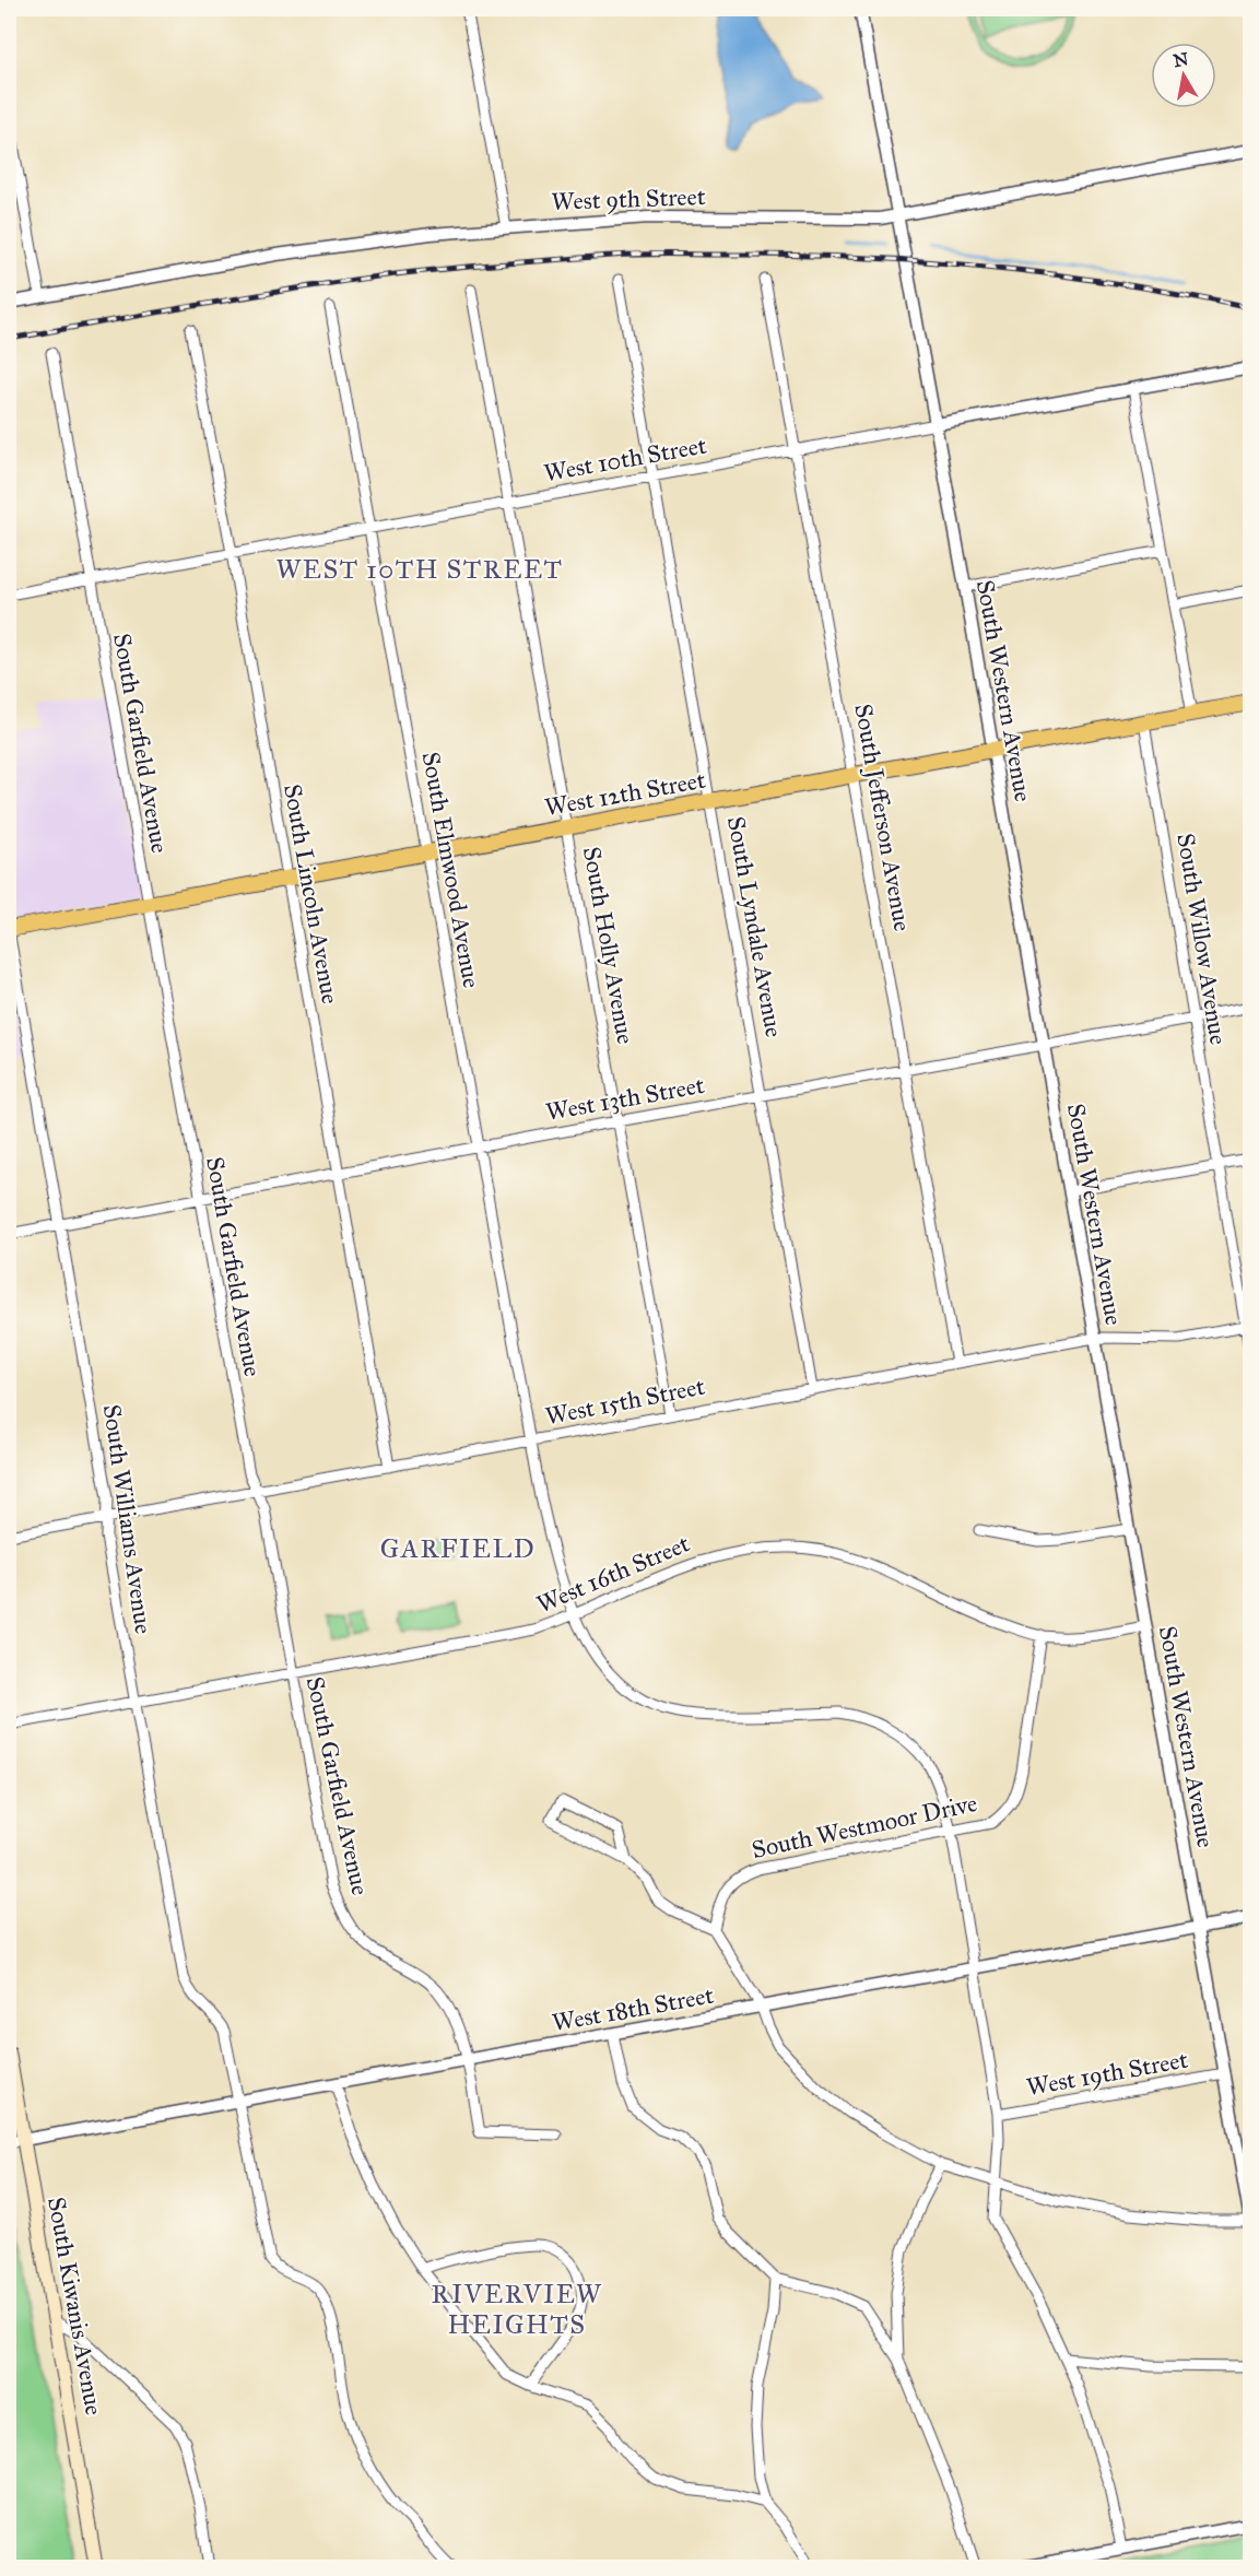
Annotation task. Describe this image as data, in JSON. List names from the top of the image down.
{
  "streets": {
    "main road": ["West 12th Street", "South Kiwanis Avenue"],
    "street": [
      "West 9th Street",
      "West 10th Street",
      "South Western Avenue",
      "South Garfield Avenue",
      "South Jefferson Avenue",
      "South Elmwood Avenue",
      "South Lincoln Avenue",
      "South Lyndale Avenue",
      "South Willow Avenue",
      "South Holly Avenue",
      "West 13th Street",
      "West 15th Street",
      "South Williams Avenue",
      "West 16th Street",
      "South Westmoor Drive",
      "West 18th Street",
      "West 19th Street"
    ]
  },
  "crossings": [
    ["West 9th Street", "South Western Avenue"],
    ["West 10th Street", "South Western Avenue"],
    ["West 10th Street", "South Garfield Avenue"],
    ["West 10th Street", "South Jefferson Avenue"],
    ["West 10th Street", "South Elmwood Avenue"],
    ["West 10th Street", "South Lincoln Avenue"],
    ["West 10th Street", "South Lyndale Avenue"],
    ["West 10th Street", "South Holly Avenue"],
    ["South Western Avenue", "West 12th Street"],
    ["South Western Avenue", "West 13th Street"],
    ["South Western Avenue", "West 15th Street"],
    ["South Western Avenue", "West 16th Street"],
    ["South Western Avenue", "West 18th Street"],
    ["South Western Avenue", "West 19th Street"],
    ["South Garfield Avenue", "West 12th Street"],
    ["South Garfield Avenue", "West 13th Street"],
    ["South Garfield Avenue", "West 15th Street"],
    ["South Garfield Avenue", "West 16th Street"],
    ["South Garfield Avenue", "West 18th Street"],
    ["West 12th Street", "South Jefferson Avenue"],
    ["West 12th Street", "South Elmwood Avenue"],
    ["West 12th Street", "South Lincoln Avenue"],
    ["West 12th Street", "South Lyndale Avenue"],
    ["West 12th Street", "South Willow Avenue"],
    ["West 12th Street", "South Holly Avenue"],
    ["West 12th Street", "South Williams Avenue"],
    ["South Jefferson Avenue", "West 13th Street"],
    ["South Jefferson Avenue", "West 15th Street"],
    ["South Elmwood Avenue", "West 13th Street"],
    ["South Elmwood Avenue", "West 15th Street"],
    ["South Elmwood Avenue", "West 16th Street"],
    ["South Elmwood Avenue", "South Westmoor Drive"],
    ["South Elmwood Avenue", "West 18th Street"],
    ["South Lincoln Avenue", "West 13th Street"],
    ["South Lincoln Avenue", "West 15th Street"],
    ["South Lyndale Avenue", "West 13th Street"],
    ["South Lyndale Avenue", "West 15th Street"],
    ["South Willow Avenue", "West 13th Street"],
    ["South Willow Avenue", "West 15th Street"],
    ["South Holly Avenue", "West 13th Street"],
    ["South Holly Avenue", "West 15th Street"],
    ["West 13th Street", "South Williams Avenue"],
    ["West 15th Street", "South Williams Avenue"],
    ["South Williams Avenue", "West 16th Street"],
    ["South Williams Avenue", "West 18th Street"],
    ["West 16th Street", "South Westmoor Drive"],
    ["West 18th Street", "South Kiwanis Avenue"]
  ],
  "districts": ["WEST 10TH STREET", "GARFIELD", "RIVERVIEW HEIGHTS"],
  "north": "top"
}
